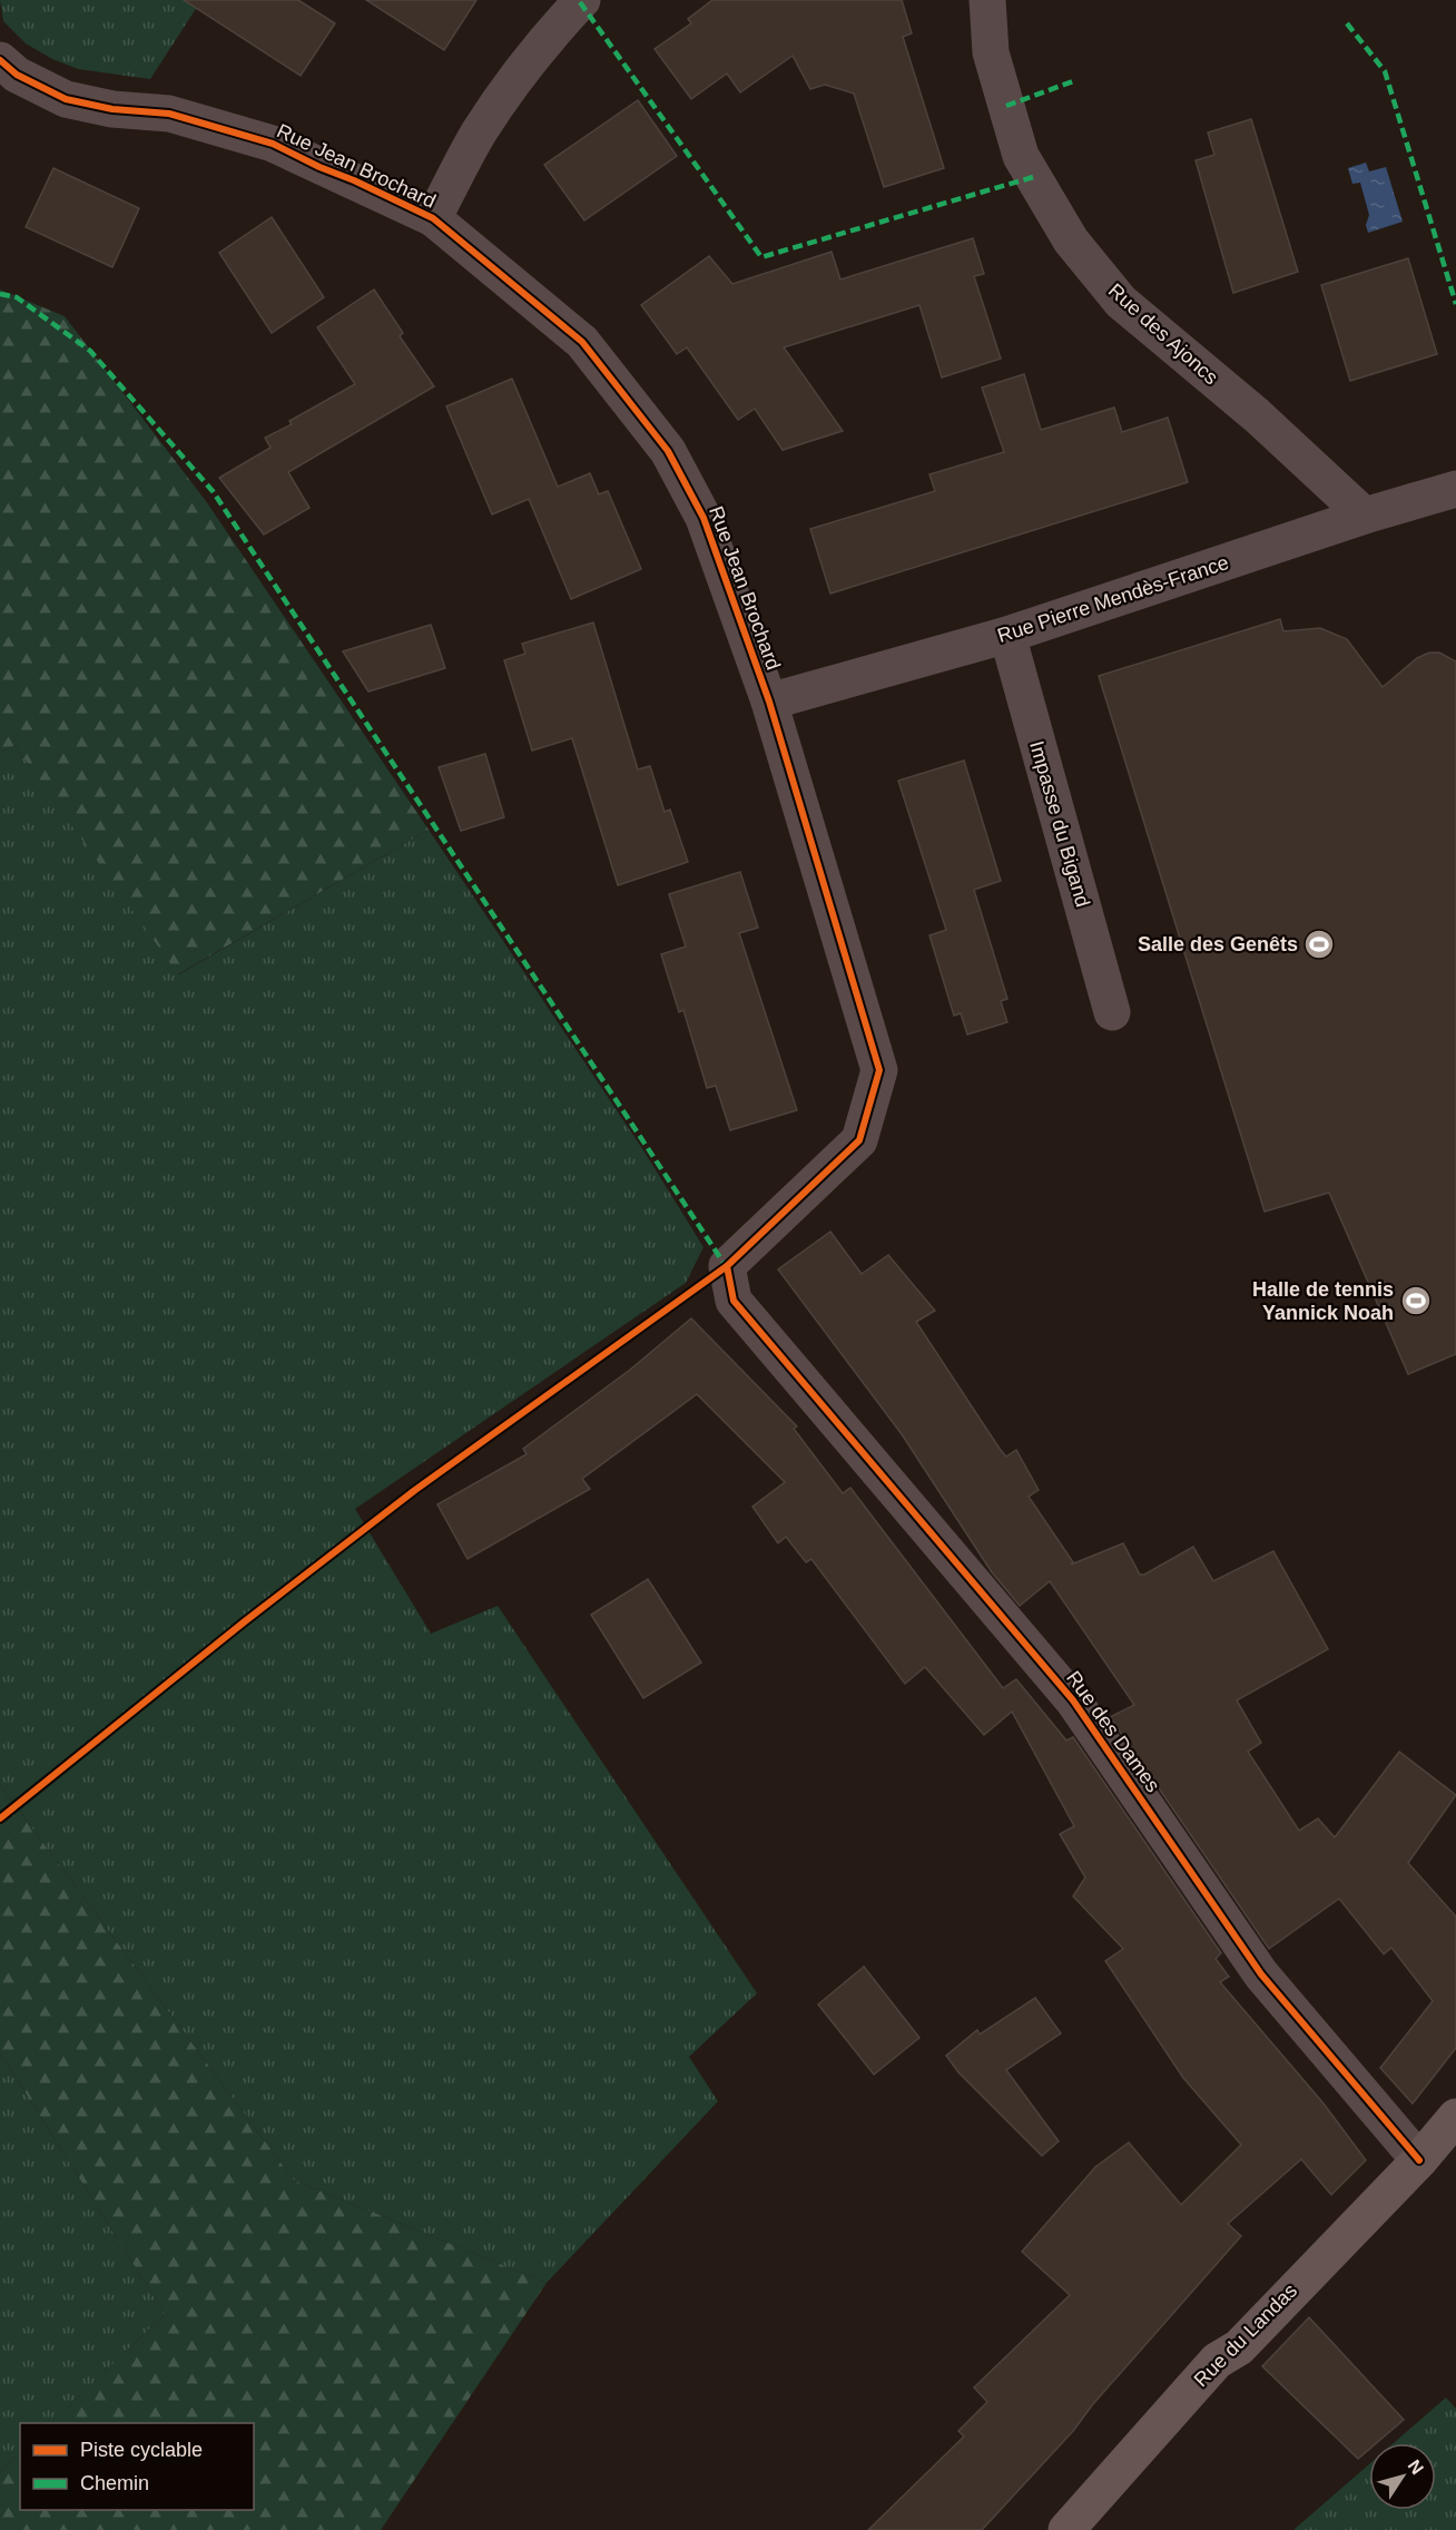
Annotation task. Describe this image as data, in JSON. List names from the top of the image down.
{
  "streets": {
    "street": [
      "Rue Jean Brochard",
      "Rue des Ajoncs",
      "Rue Pierre Mendès-France",
      "Impasse du Bigand",
      "Rue des Dames",
      "Rue du Landas"
    ]
  },
  "crossings": [
    ["Rue Jean Brochard", "Rue Pierre Mendès-France"],
    ["Rue Jean Brochard", "Rue des Dames"],
    ["Rue des Ajoncs", "Rue Pierre Mendès-France"],
    ["Rue Pierre Mendès-France", "Impasse du Bigand"],
    ["Rue des Dames", "Rue du Landas"]
  ],
  "places": {
    "sports": ["Salle des Genêts", "Halle de tennis Yannick Noah"]
  },
  "legend": ["Piste cyclable", "Chemin"],
  "north": "top right"
}
